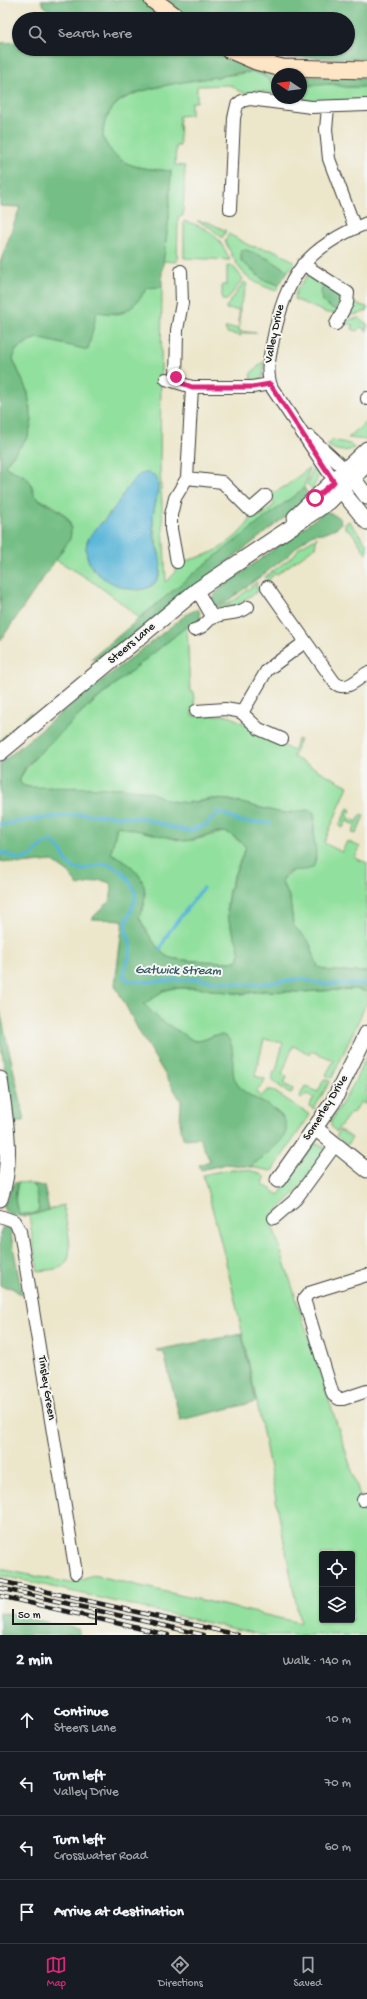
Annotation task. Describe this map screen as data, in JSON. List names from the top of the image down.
{
  "streets": {
    "street": [
      "Valley Drive",
      "Steers Lane",
      "Somerley Drive",
      "Tinsley Green"
    ]
  },
  "crossings": [
    ["Valley Drive", "Steers Lane"]
  ],
  "water": ["Gatwick Stream"],
  "scale_bar": "50 m",
  "north": "left",
  "page": {
    "search": "Search here",
    "scale": "50 m",
    "heading": ["2 min", "Walk · 140 m"],
    "list": [
      ["Continue", "Steers Lane", "10 m"],
      ["Turn left", "Valley Drive", "70 m"],
      ["Turn left", "Crosswater Road", "60 m"],
      "Arrive at destination"
    ],
    "nav": ["Map", "Directions", "Saved"]
  }
}
